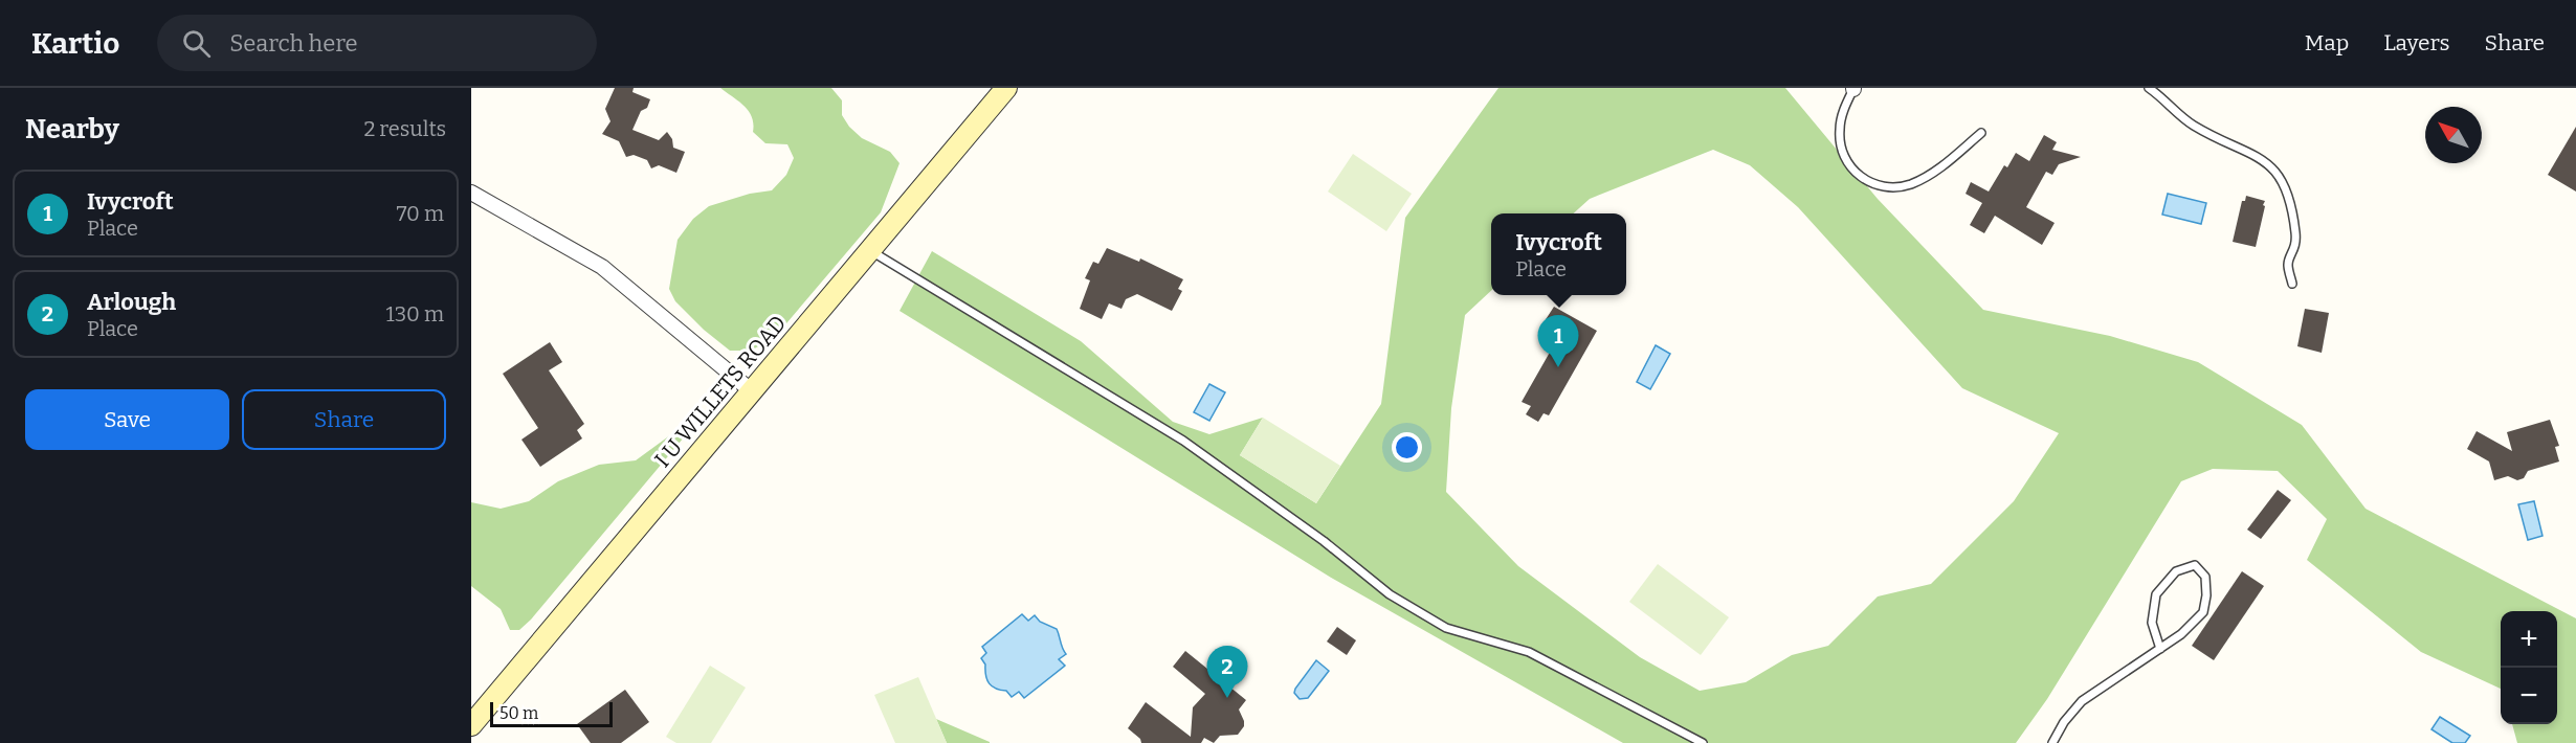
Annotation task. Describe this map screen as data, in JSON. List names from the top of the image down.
{
  "streets": {
    "street": ["I U WILLETS ROAD"]
  },
  "scale_bar": "50 m",
  "north": "top left",
  "page": {
    "header": "Kartio",
    "search": "Search here",
    "nav": ["Map", "Layers", "Share"],
    "heading": ["Nearby", "2 results"],
    "list": [
      {
        "mark": "1",
        "name": "Ivycroft",
        "note": "Place",
        "value": "70 m"
      },
      {
        "mark": "2",
        "name": "Arlough",
        "note": "Place",
        "value": "130 m"
      }
    ],
    "popup": ["Ivycroft", "Place"],
    "pins": ["1", "2"],
    "buttons": ["Save", "Share"],
    "map_buttons": ["+", "−"],
    "scale": "50 m"
  }
}
